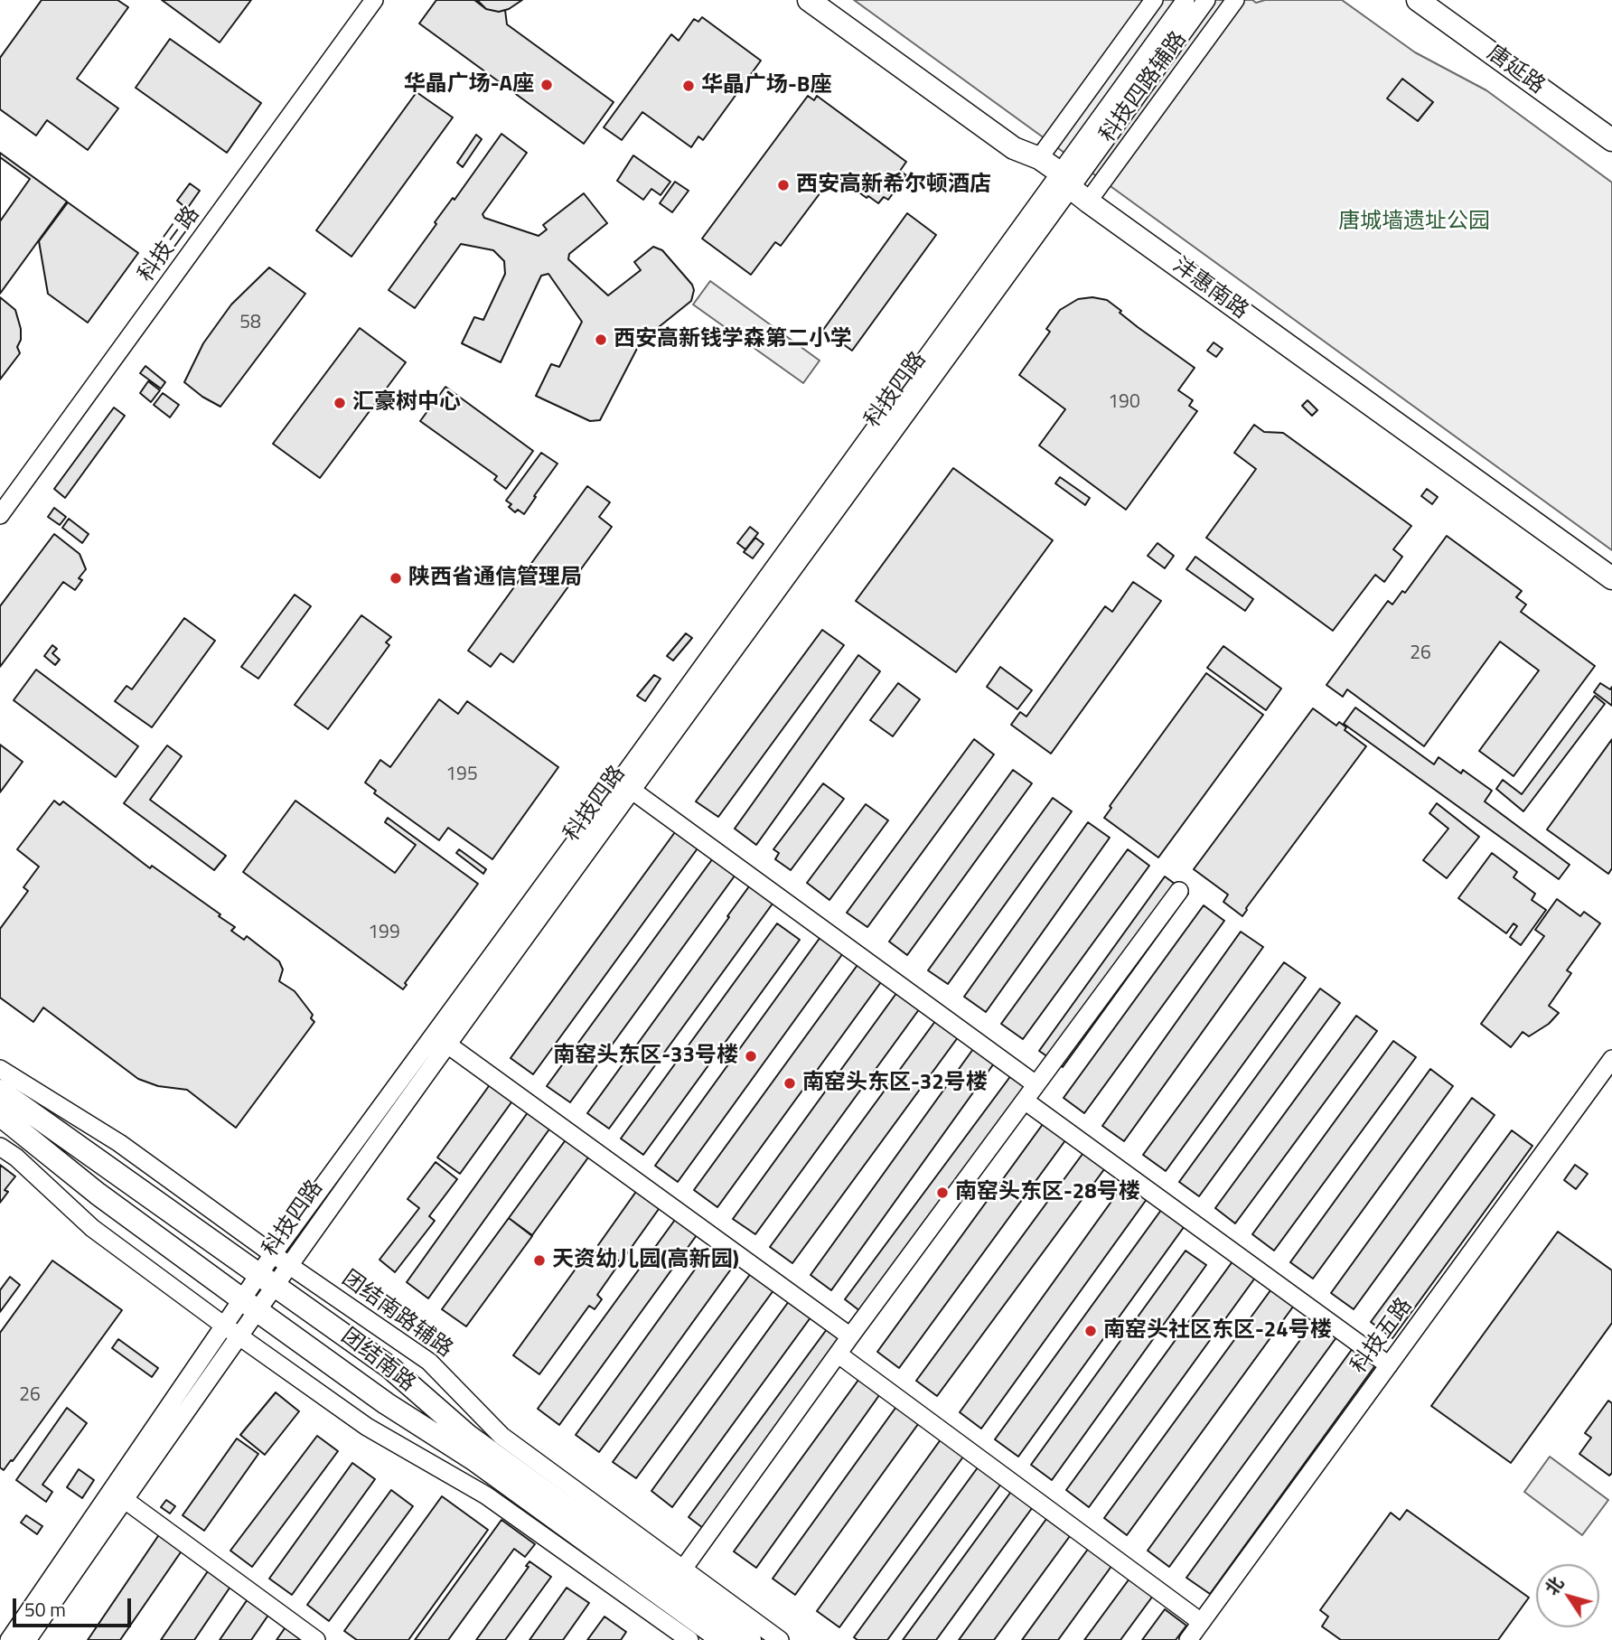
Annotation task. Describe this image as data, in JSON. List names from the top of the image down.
{
  "streets": {
    "main road": ["唐延路", "沣惠南路", "团结南路"],
    "street": [
      "科技四路辅路",
      "科技三路",
      "科技四路",
      "团结南路辅路",
      "科技五路"
    ]
  },
  "crossings": [
    ["科技四路辅路", "沣惠南路"],
    ["沣惠南路", "科技四路"],
    ["科技四路", "团结南路辅路"],
    ["科技四路", "团结南路"],
    ["团结南路辅路", "团结南路"]
  ],
  "parks": ["唐城墙遗址公园"],
  "places": [
    "华晶广场-A座",
    "华晶广场-B座",
    "西安高新希尔顿酒店",
    "西安高新钱学森第二小学",
    "汇豪树中心",
    "陕西省通信管理局",
    "南窑头东区-33号楼",
    "南窑头东区-32号楼",
    "南窑头东区-28号楼",
    "天资幼儿园(高新园)",
    "南窑头社区东区-24号楼"
  ],
  "house_numbers": [
    "58",
    "190",
    "26",
    "195",
    "199",
    "26"
  ],
  "scale_bar": "50 m",
  "north": "top left"
}
